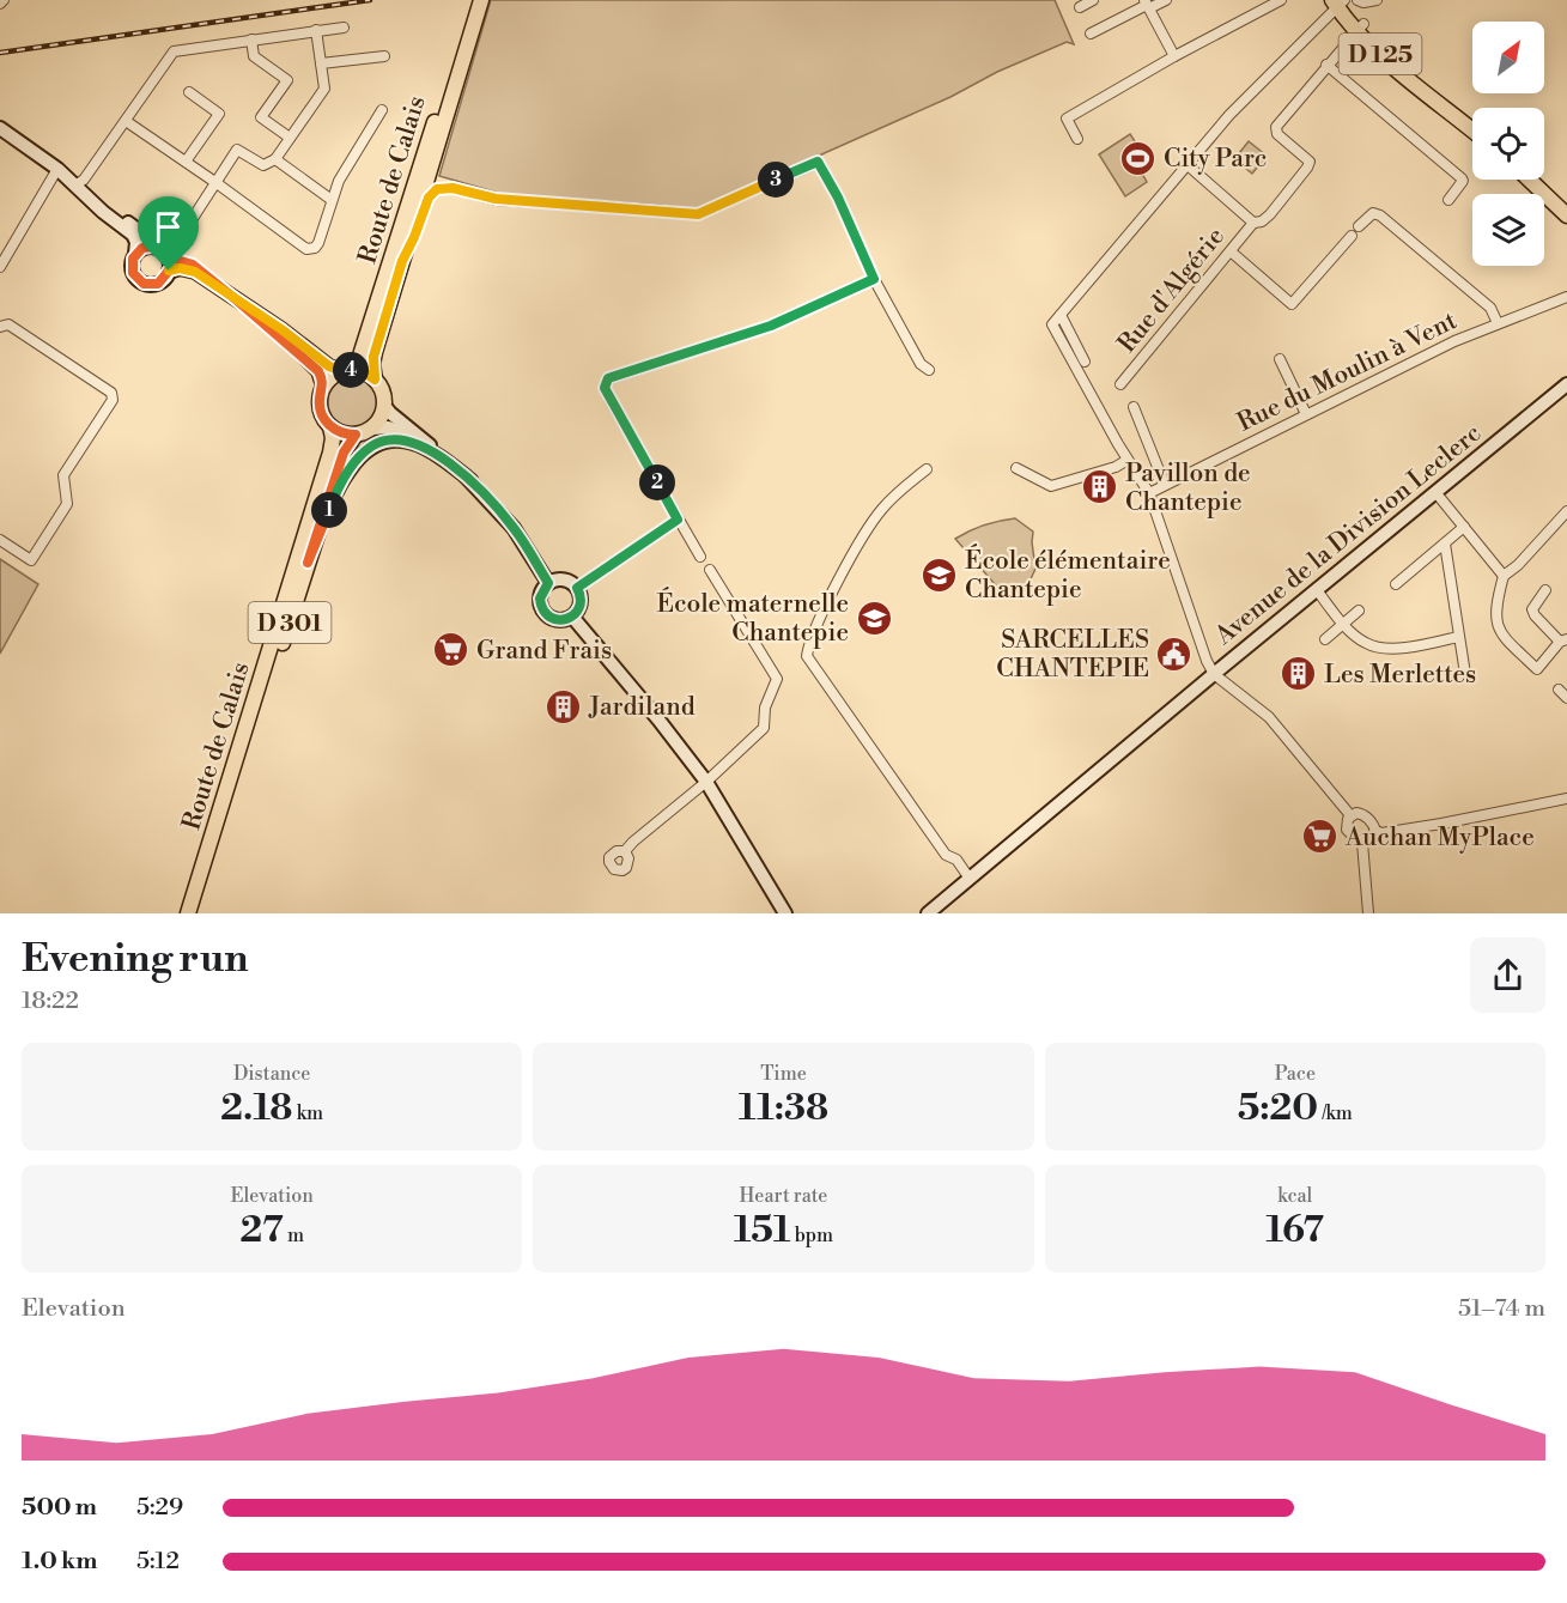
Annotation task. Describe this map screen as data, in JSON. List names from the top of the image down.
{
  "streets": {
    "main road": [
      "D 125",
      "Route de Calais",
      "Avenue de la Division Leclerc",
      "D 301"
    ],
    "street": ["Rue d'Algérie", "Rue du Moulin à Vent"]
  },
  "places": {
    "sports": ["City Parc"],
    "building": ["Pavillon de Chantepie", "Les Merlettes", "Jardiland"],
    "school or university": ["École élémentaire Chantepie", "École maternelle Chantepie"],
    "supermarket": ["Grand Frais", "Auchan MyPlace"],
    "public building": ["SARCELLES CHANTEPIE"]
  },
  "north": "top right",
  "page": {
    "pins": [
      "3",
      "4",
      "2",
      "1"
    ],
    "heading": ["Evening run", "18:22"],
    "stats": [
      ["Distance", "2.18 km"],
      ["Time", "11:38"],
      ["Pace", "5:20 /km"],
      ["Elevation", "27 m"],
      ["Heart rate", "151 bpm"],
      ["kcal", "167"]
    ],
    "chart": ["Elevation", "51–74 m"],
    "list": [
      {
        "name": "500 m",
        "note": "5:29"
      },
      {
        "name": "1.0 km",
        "note": "5:12"
      }
    ]
  }
}
